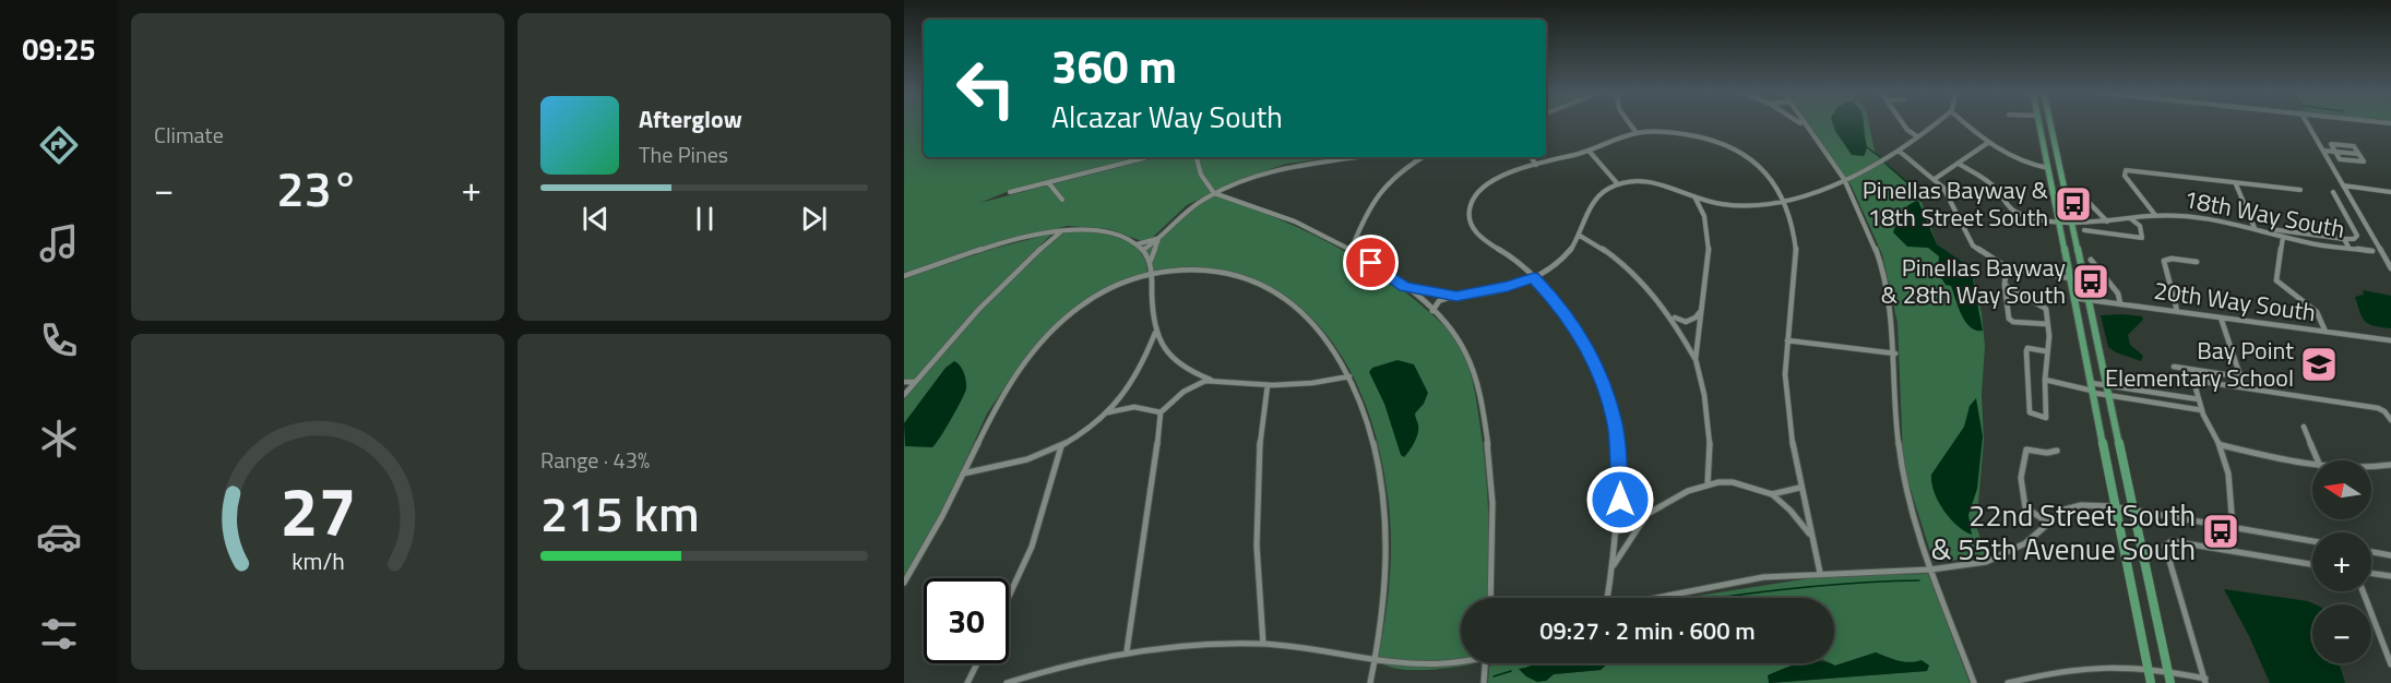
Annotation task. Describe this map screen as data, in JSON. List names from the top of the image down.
{
  "streets": {
    "street": ["18th Way South", "20th Way South"]
  },
  "places": {
    "bus stop": ["Pinellas Bayway & 18th Street South", "Pinellas Bayway & 28th Way South", "22nd Street South & 55th Avenue South"],
    "school or university": ["Bay Point Elementary School"]
  },
  "north": "left",
  "page": {
    "tabs": "09:25",
    "tile": [
      "Climate",
      ["Range · 43%", "215 km"]
    ],
    "turn": ["360 m", "Alcazar Way South"],
    "song": ["Afterglow", "The Pines"],
    "heat": ["−", "23°", "+"],
    "map_buttons": ["+", "−"],
    "limit": "30",
    "trip": "09:27 · 2 min · 600 m",
    "gauge": ["27", "km/h"]
  }
}
